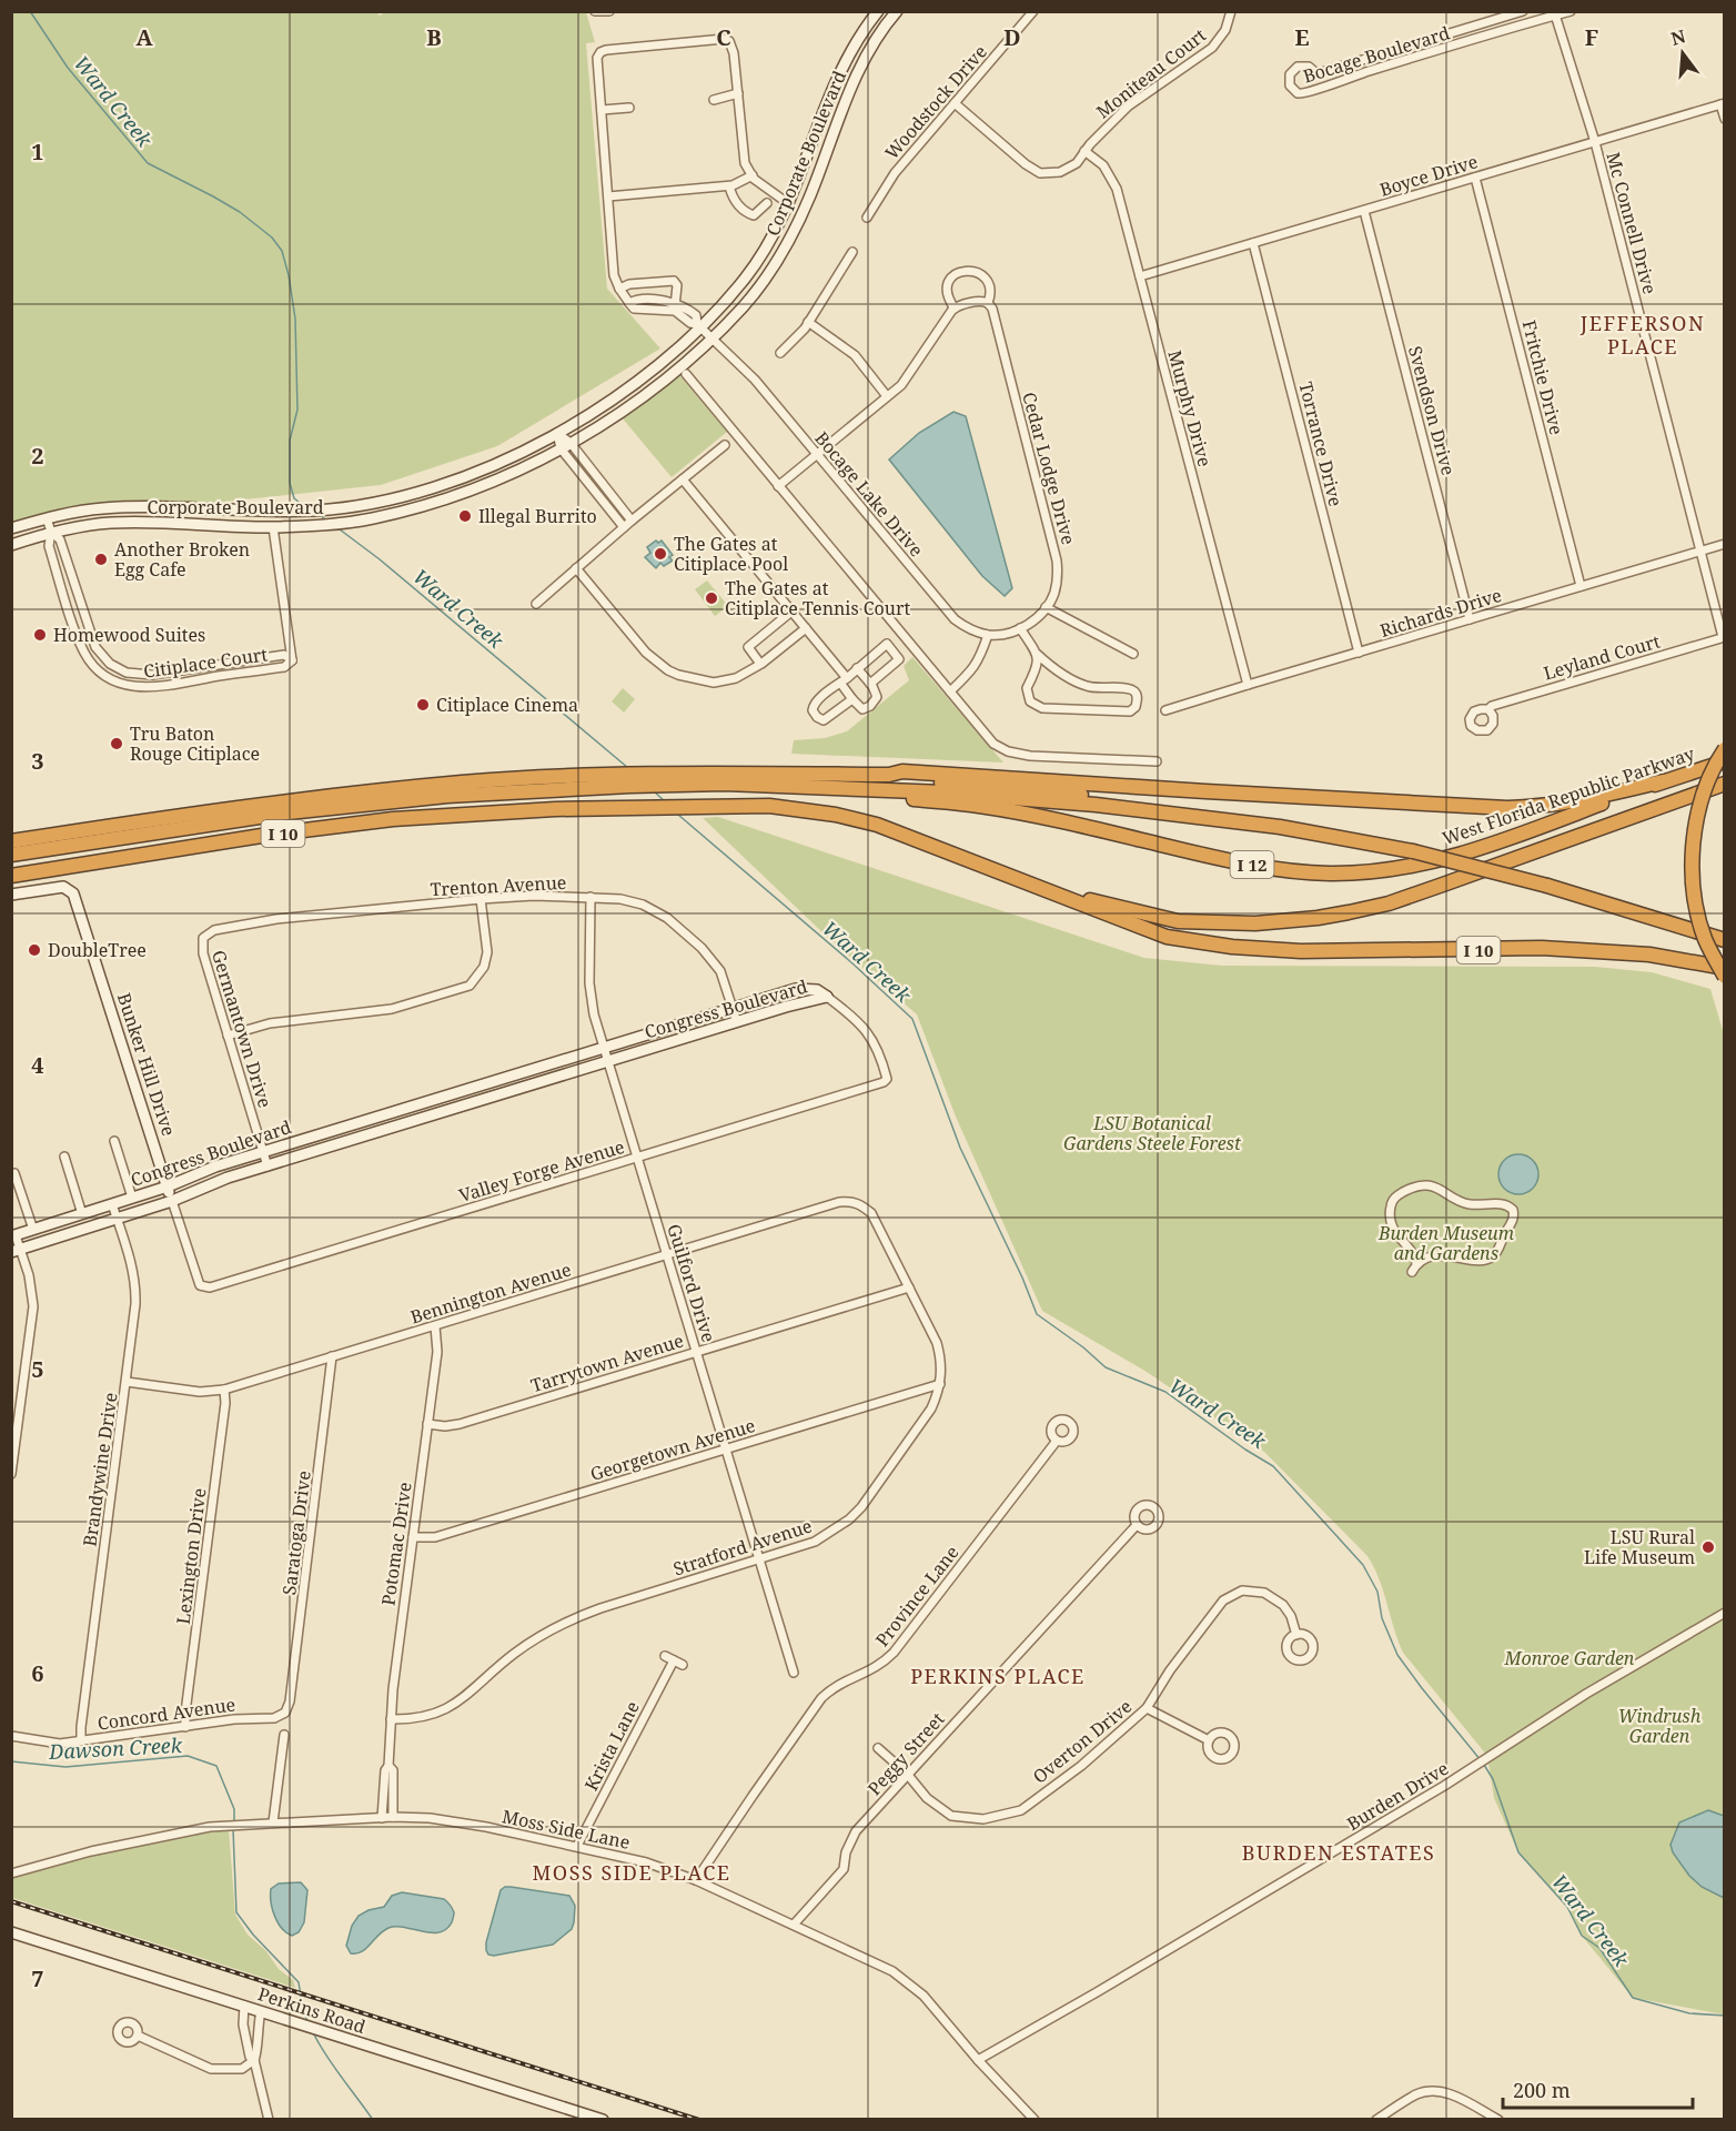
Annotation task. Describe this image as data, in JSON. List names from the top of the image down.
{
  "streets": {
    "highway": ["West Florida Republic Parkway", "I 10", "I 12"],
    "street": [
      "Bocage Boulevard",
      "Moniteau Court",
      "Woodstock Drive",
      "Corporate Boulevard",
      "Boyce Drive",
      "Mc Connell Drive",
      "Fritchie Drive",
      "Murphy Drive",
      "Svendson Drive",
      "Torrance Drive",
      "Cedar Lodge Drive",
      "Bocage Lake Drive",
      "Richards Drive",
      "Leyland Court",
      "Citiplace Court",
      "Trenton Avenue",
      "Congress Boulevard",
      "Germantown Drive",
      "Bunker Hill Drive",
      "Valley Forge Avenue",
      "Guilford Drive",
      "Bennington Avenue",
      "Tarrytown Avenue",
      "Georgetown Avenue",
      "Brandywine Drive",
      "Saratoga Drive",
      "Potomac Drive",
      "Stratford Avenue",
      "Lexington Drive",
      "Province Lane",
      "Concord Avenue",
      "Overton Drive",
      "Krista Lane",
      "Peggy Street",
      "Burden Drive",
      "Moss Side Lane",
      "Perkins Road"
    ]
  },
  "crossings": [
    ["Bocage Boulevard", "Mc Connell Drive"],
    ["Moniteau Court", "Woodstock Drive"],
    ["Moniteau Court", "Murphy Drive"],
    ["Corporate Boulevard", "Bocage Lake Drive"],
    ["Corporate Boulevard", "Citiplace Court"],
    ["Boyce Drive", "Mc Connell Drive"],
    ["Boyce Drive", "Fritchie Drive"],
    ["Boyce Drive", "Murphy Drive"],
    ["Boyce Drive", "Svendson Drive"],
    ["Boyce Drive", "Torrance Drive"],
    ["Mc Connell Drive", "Richards Drive"],
    ["Mc Connell Drive", "Leyland Court"],
    ["Fritchie Drive", "Richards Drive"],
    ["Murphy Drive", "Richards Drive"],
    ["Svendson Drive", "Richards Drive"],
    ["Torrance Drive", "Richards Drive"],
    ["West Florida Republic Parkway", "I 10"],
    ["Trenton Avenue", "Congress Boulevard"],
    ["Trenton Avenue", "Germantown Drive"],
    ["Trenton Avenue", "Guilford Drive"],
    ["Congress Boulevard", "Germantown Drive"],
    ["Congress Boulevard", "Bunker Hill Drive"],
    ["Congress Boulevard", "Valley Forge Avenue"],
    ["Congress Boulevard", "Guilford Drive"],
    ["Congress Boulevard", "Brandywine Drive"],
    ["Bunker Hill Drive", "Valley Forge Avenue"],
    ["Valley Forge Avenue", "Guilford Drive"],
    ["Guilford Drive", "Bennington Avenue"],
    ["Guilford Drive", "Tarrytown Avenue"],
    ["Guilford Drive", "Georgetown Avenue"],
    ["Guilford Drive", "Stratford Avenue"],
    ["Bennington Avenue", "Brandywine Drive"],
    ["Bennington Avenue", "Saratoga Drive"],
    ["Bennington Avenue", "Potomac Drive"],
    ["Bennington Avenue", "Stratford Avenue"],
    ["Bennington Avenue", "Lexington Drive"],
    ["Tarrytown Avenue", "Potomac Drive"],
    ["Tarrytown Avenue", "Stratford Avenue"],
    ["Georgetown Avenue", "Potomac Drive"],
    ["Georgetown Avenue", "Stratford Avenue"],
    ["Brandywine Drive", "Concord Avenue"],
    ["Saratoga Drive", "Concord Avenue"],
    ["Potomac Drive", "Stratford Avenue"],
    ["Potomac Drive", "Moss Side Lane"],
    ["Lexington Drive", "Concord Avenue"],
    ["Province Lane", "Moss Side Lane"],
    ["Overton Drive", "Peggy Street"],
    ["Krista Lane", "Moss Side Lane"],
    ["Peggy Street", "Moss Side Lane"],
    ["Burden Drive", "Moss Side Lane"]
  ],
  "districts": [
    "JEFFERSON PLACE",
    "PERKINS PLACE",
    "BURDEN ESTATES",
    "MOSS SIDE PLACE"
  ],
  "water": ["Ward Creek", "Dawson Creek"],
  "parks": [
    "LSU Botanical Gardens Steele Forest",
    "Burden Museum and Gardens",
    "Monroe Garden",
    "Windrush Garden"
  ],
  "places": [
    "Illegal Burrito",
    "The Gates at Citiplace Pool",
    "Another Broken Egg Cafe",
    "The Gates at Citiplace Tennis Court",
    "Homewood Suites",
    "Citiplace Cinema",
    "Tru Baton Rouge Citiplace",
    "DoubleTree",
    "LSU Rural Life Museum"
  ],
  "scale_bar": "200 m",
  "north": "top",
  "grid": {
    "columns": [
      "A",
      "B",
      "C",
      "D",
      "E",
      "F"
    ],
    "rows": [
      "1",
      "2",
      "3",
      "4",
      "5",
      "6",
      "7"
    ]
  }
}
